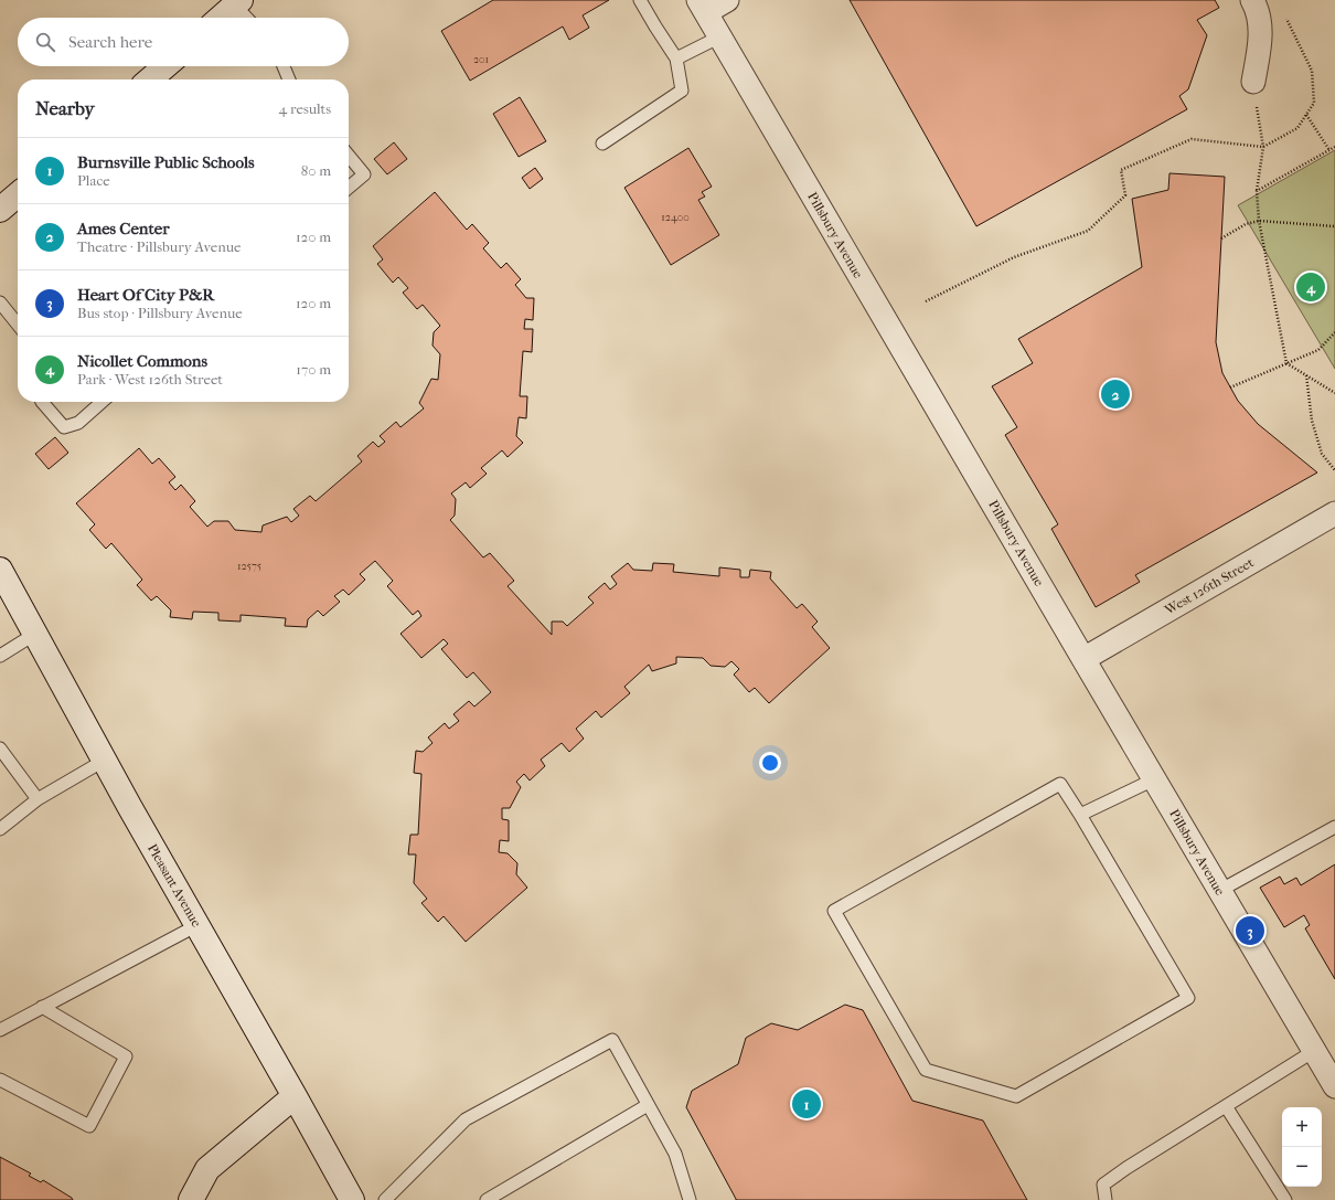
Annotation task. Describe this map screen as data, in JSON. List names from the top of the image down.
{
  "streets": {
    "street": ["Pillsbury Avenue", "West 126th Street", "Pleasant Avenue"]
  },
  "crossings": [
    ["Pillsbury Avenue", "West 126th Street"]
  ],
  "house_numbers": ["201", "12400", "12575"],
  "page": {
    "search": "Search here",
    "heading": ["Nearby", "4 results"],
    "list": [
      {
        "mark": "1",
        "name": "Burnsville Public Schools",
        "note": "Place",
        "value": "80 m"
      },
      {
        "mark": "2",
        "name": "Ames Center",
        "note": "Theatre · Pillsbury Avenue",
        "value": "120 m"
      },
      {
        "mark": "3",
        "name": "Heart Of City P&R",
        "note": "Bus stop · Pillsbury Avenue",
        "value": "120 m"
      },
      {
        "mark": "4",
        "name": "Nicollet Commons",
        "note": "Park · West 126th Street",
        "value": "170 m"
      }
    ],
    "pins": [
      "4",
      "2",
      "3",
      "1"
    ],
    "map_buttons": ["+", "−"]
  }
}
